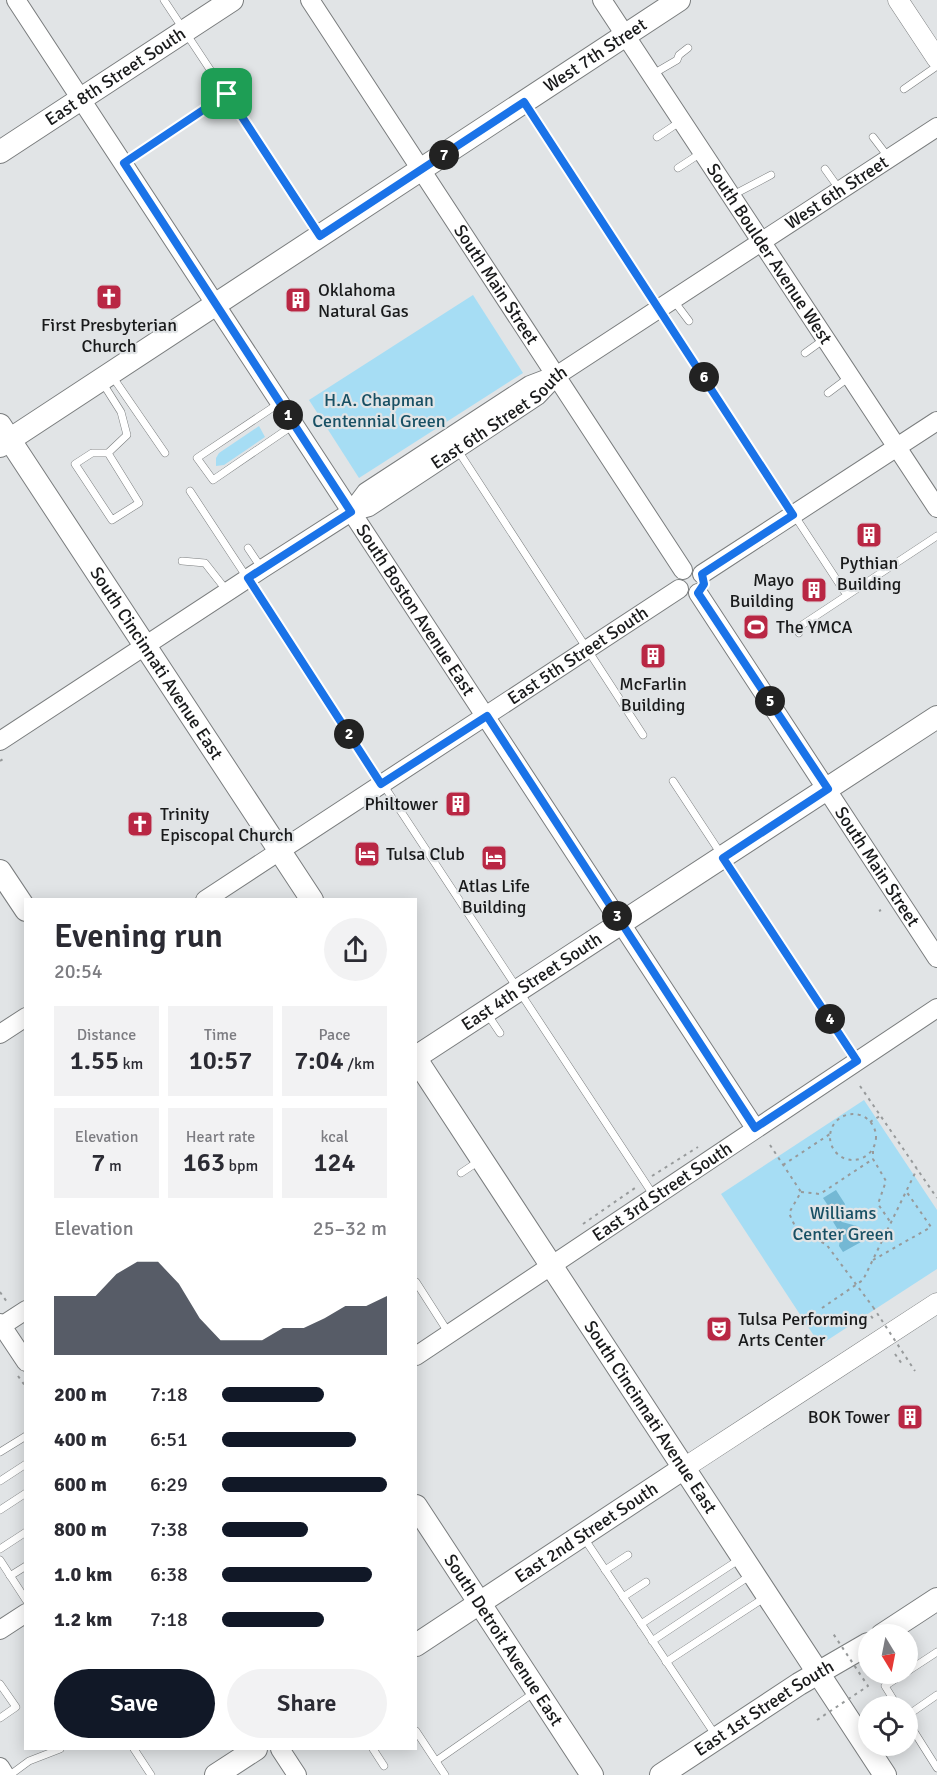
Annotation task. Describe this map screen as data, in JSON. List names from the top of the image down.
{
  "streets": {
    "main road": [
      "West 7th Street",
      "East 8th Street South",
      "South Cincinnati Avenue East",
      "East 4th Street South",
      "East 2nd Street South",
      "South Detroit Avenue East",
      "East 1st Street South"
    ],
    "street": [
      "West 6th Street",
      "South Boulder Avenue West",
      "South Main Street",
      "East 6th Street South",
      "South Boston Avenue East",
      "East 5th Street South",
      "East 3rd Street South"
    ]
  },
  "crossings": [
    ["West 7th Street", "South Boulder Avenue West"],
    ["West 7th Street", "South Main Street"],
    ["West 7th Street", "South Boston Avenue East"],
    ["West 7th Street", "South Cincinnati Avenue East"],
    ["East 8th Street South", "South Boston Avenue East"],
    ["West 6th Street", "South Boulder Avenue West"],
    ["West 6th Street", "South Main Street"],
    ["West 6th Street", "East 6th Street South"],
    ["South Main Street", "East 6th Street South"],
    ["South Main Street", "East 5th Street South"],
    ["South Main Street", "East 4th Street South"],
    ["East 6th Street South", "South Boston Avenue East"],
    ["East 6th Street South", "South Cincinnati Avenue East"],
    ["South Boston Avenue East", "East 5th Street South"],
    ["South Boston Avenue East", "East 4th Street South"],
    ["South Boston Avenue East", "East 3rd Street South"],
    ["East 5th Street South", "South Cincinnati Avenue East"],
    ["South Cincinnati Avenue East", "East 3rd Street South"],
    ["South Cincinnati Avenue East", "East 2nd Street South"],
    ["South Cincinnati Avenue East", "East 1st Street South"],
    ["East 2nd Street South", "South Detroit Avenue East"]
  ],
  "parks": ["H.A. Chapman Centennial Green", "Williams Center Green"],
  "places": {
    "church": ["First Presbyterian Church", "Trinity Episcopal Church"],
    "building": [
      "Oklahoma Natural Gas",
      "Pythian Building",
      "Mayo Building",
      "McFarlin Building",
      "Philtower",
      "BOK Tower"
    ],
    "sports": ["The YMCA"],
    "hotel": ["Tulsa Club", "Atlas Life Building"],
    "theatre": ["Tulsa Performing Arts Center"]
  },
  "north": "bottom",
  "page": {
    "pins": [
      "7",
      "6",
      "1",
      "5",
      "2",
      "3",
      "4"
    ],
    "heading": ["Evening run", "20:54"],
    "stats": [
      ["Distance", "1.55 km"],
      ["Time", "10:57"],
      ["Pace", "7:04 /km"],
      ["Elevation", "7 m"],
      ["Heart rate", "163 bpm"],
      ["kcal", "124"]
    ],
    "chart": ["Elevation", "25–32 m"],
    "list": [
      {
        "name": "200 m",
        "note": "7:18"
      },
      {
        "name": "400 m",
        "note": "6:51"
      },
      {
        "name": "600 m",
        "note": "6:29"
      },
      {
        "name": "800 m",
        "note": "7:38"
      },
      {
        "name": "1.0 km",
        "note": "6:38"
      },
      {
        "name": "1.2 km",
        "note": "7:18"
      }
    ],
    "buttons": ["Save", "Share"]
  }
}
